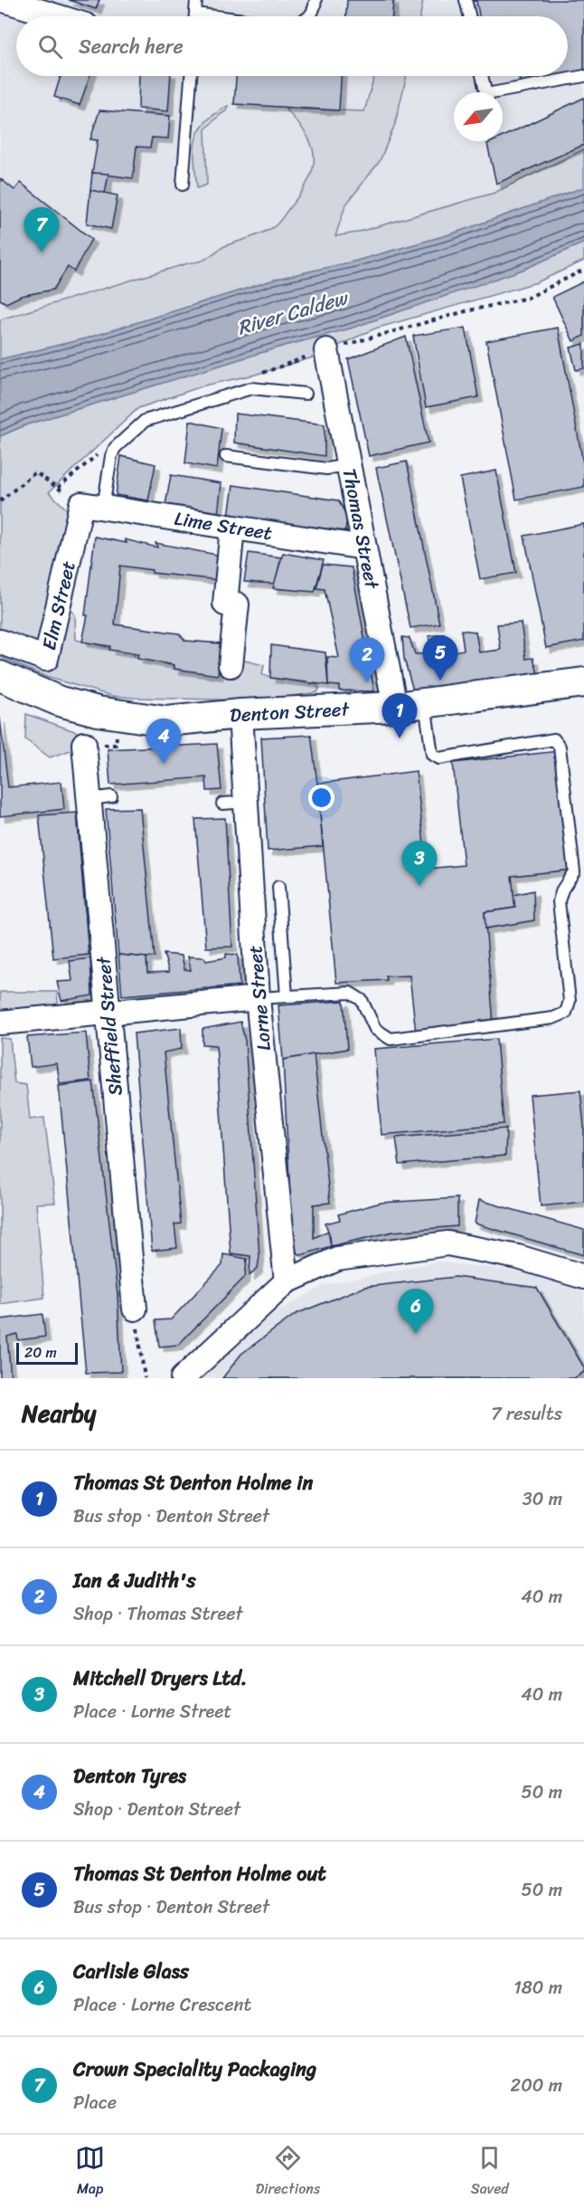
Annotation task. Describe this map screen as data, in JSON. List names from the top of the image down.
{
  "streets": {
    "street": [
      "Lime Street",
      "Thomas Street",
      "Elm Street",
      "Denton Street",
      "Lorne Street",
      "Sheffield Street"
    ]
  },
  "crossings": [
    ["Lime Street", "Thomas Street"],
    ["Lime Street", "Elm Street"],
    ["Thomas Street", "Denton Street"],
    ["Denton Street", "Lorne Street"]
  ],
  "water": ["River Caldew"],
  "scale_bar": "20 m",
  "north": "bottom left",
  "page": {
    "search": "Search here",
    "pins": [
      "7",
      "5",
      "2",
      "1",
      "4",
      "3",
      "6"
    ],
    "scale": "20 m",
    "heading": ["Nearby", "7 results"],
    "list": [
      {
        "mark": "1",
        "name": "Thomas St Denton Holme in",
        "note": "Bus stop · Denton Street",
        "value": "30 m"
      },
      {
        "mark": "2",
        "name": "Ian & Judith's",
        "note": "Shop · Thomas Street",
        "value": "40 m"
      },
      {
        "mark": "3",
        "name": "Mitchell Dryers Ltd.",
        "note": "Place · Lorne Street",
        "value": "40 m"
      },
      {
        "mark": "4",
        "name": "Denton Tyres",
        "note": "Shop · Denton Street",
        "value": "50 m"
      },
      {
        "mark": "5",
        "name": "Thomas St Denton Holme out",
        "note": "Bus stop · Denton Street",
        "value": "50 m"
      },
      {
        "mark": "6",
        "name": "Carlisle Glass",
        "note": "Place · Lorne Crescent",
        "value": "180 m"
      },
      {
        "mark": "7",
        "name": "Crown Speciality Packaging",
        "note": "Place",
        "value": "200 m"
      }
    ],
    "nav": ["Map", "Directions", "Saved"]
  }
}
